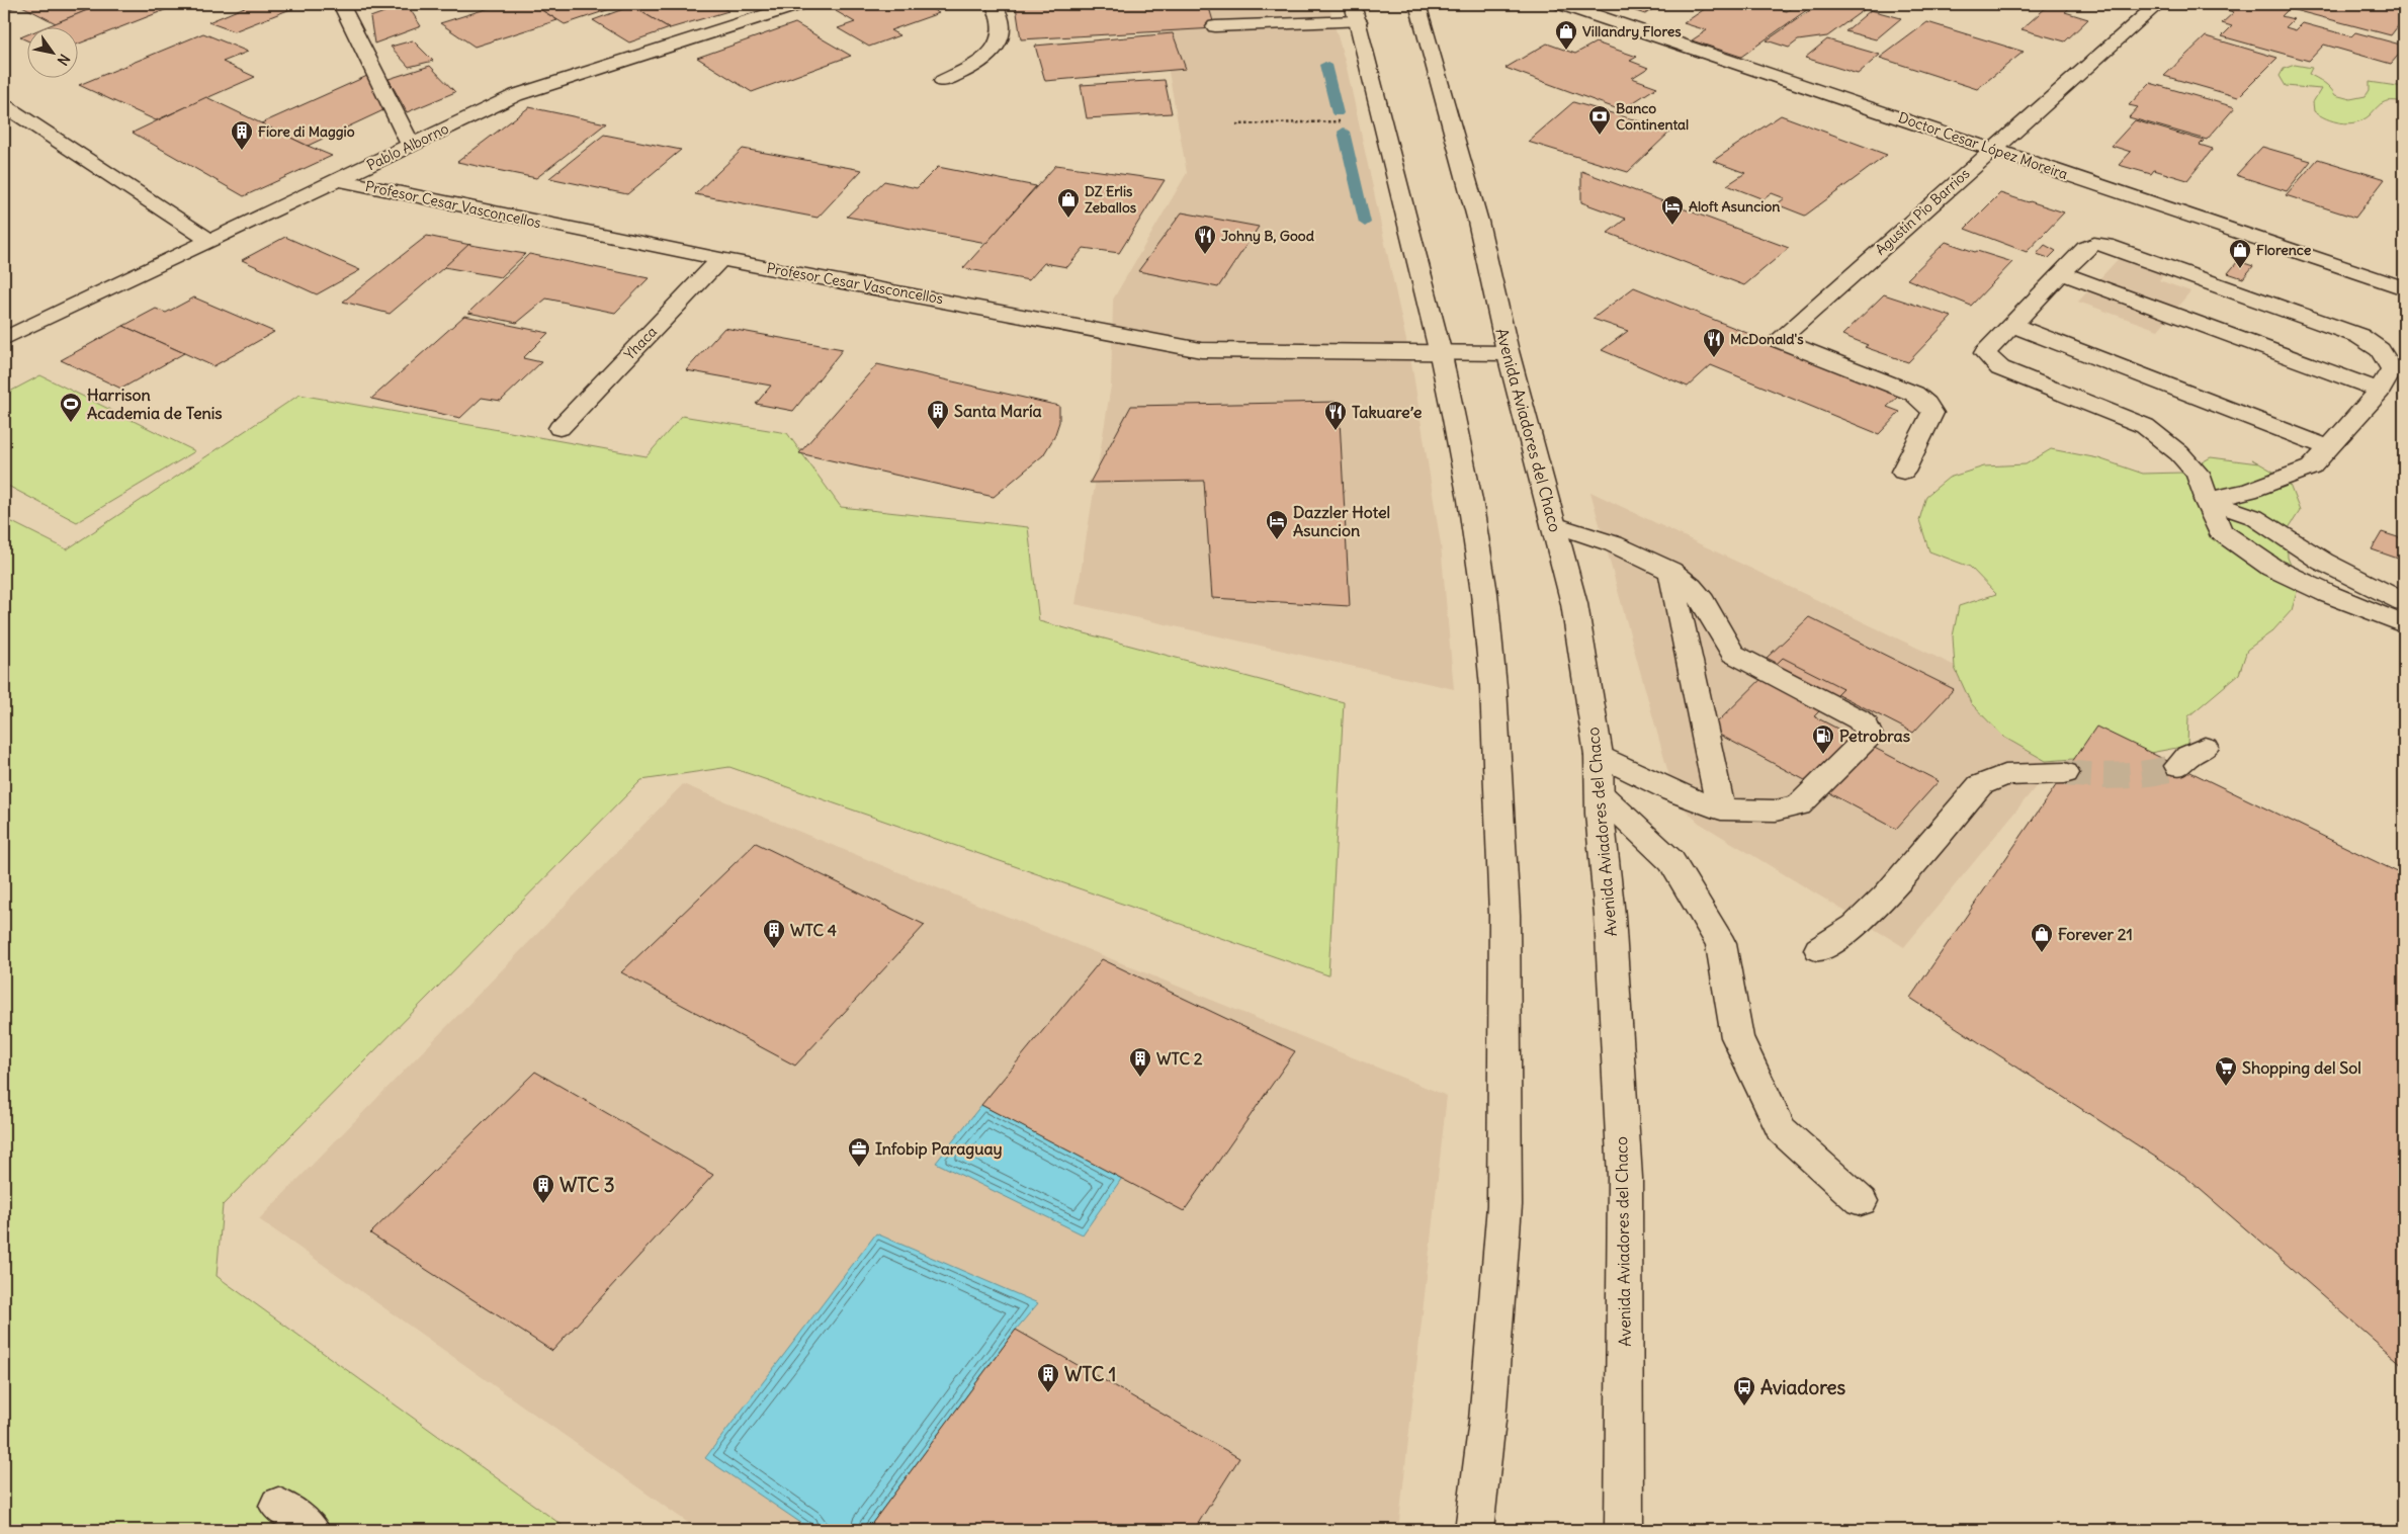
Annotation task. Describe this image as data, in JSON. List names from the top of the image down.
{
  "streets": {
    "main road": [
      "Doctor Cesar López Moreira",
      "Pablo Alborno",
      "Profesor Cesar Vasconcellos",
      "Agustín Pío Barrios",
      "Yhaca",
      "Avenida Aviadores del Chaco"
    ]
  },
  "crossings": [
    ["Doctor Cesar López Moreira", "Agustín Pío Barrios"],
    ["Pablo Alborno", "Profesor Cesar Vasconcellos"],
    ["Profesor Cesar Vasconcellos", "Yhaca"],
    ["Profesor Cesar Vasconcellos", "Avenida Aviadores del Chaco"]
  ],
  "places": {
    "shop": [
      "Villandry Flores",
      "DZ Erlis Zeballos",
      "Florence",
      "Forever 21"
    ],
    "bank": ["Banco Continental"],
    "building": [
      "Fiore di Maggio",
      "Santa María",
      "WTC 4",
      "WTC 2",
      "WTC 3",
      "WTC 1"
    ],
    "hotel": ["Aloft Asuncion", "Dazzler Hotel Asuncion"],
    "restaurant": ["Johny B, Good", "McDonald's", "Takuare’e"],
    "sports": ["Harrison Academia de Tenis"],
    "fuel station": ["Petrobras"],
    "supermarket": ["Shopping del Sol"],
    "office": ["Infobip Paraguay"],
    "bus stop": ["Aviadores"]
  },
  "north": "bottom right"
}
